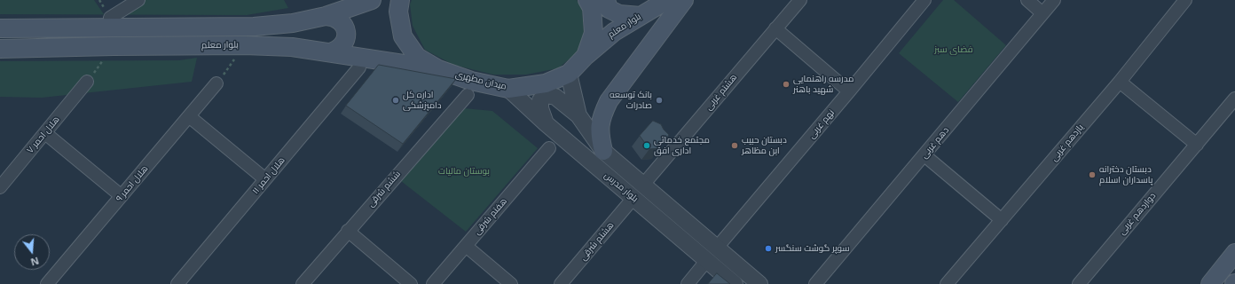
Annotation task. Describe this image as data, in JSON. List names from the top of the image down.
{
  "streets": {
    "main road": ["بلوار معلم", "میدان مطهری"],
    "street": [
      "هشتم غربی",
      "نهم غربی",
      "هلال احمر ۷",
      "دهم غربی",
      "یازدهم غربی",
      "هلال احمر ۱۱",
      "هلال احمر ۹",
      "بلوار مدرس",
      "ششم شرقی",
      "دوازدهم غربی",
      "هفتم شرقی",
      "هشتم شرقی"
    ]
  },
  "crossings": [
    ["بلوار معلم", "میدان مطهری"],
    ["میدان مطهری", "بلوار مدرس"],
    ["هشتم غربی", "بلوار مدرس"],
    ["نهم غربی", "بلوار مدرس"],
    ["بلوار مدرس", "هشتم شرقی"]
  ],
  "parks": ["فضای سبز", "بوستان مالیات"],
  "places": [
    "مدرسه راهنمایی شهید باهنر",
    "اداره کل دامپزشکی",
    "بانک توسعه صادرات",
    "مجتمع خدماتی اداری افق",
    "دبستان حبیب ابن مظاهر",
    "دبستان دخترانه پاسداران اسلام",
    "سوپر گوشت سنگسر"
  ],
  "north": "bottom"
}
